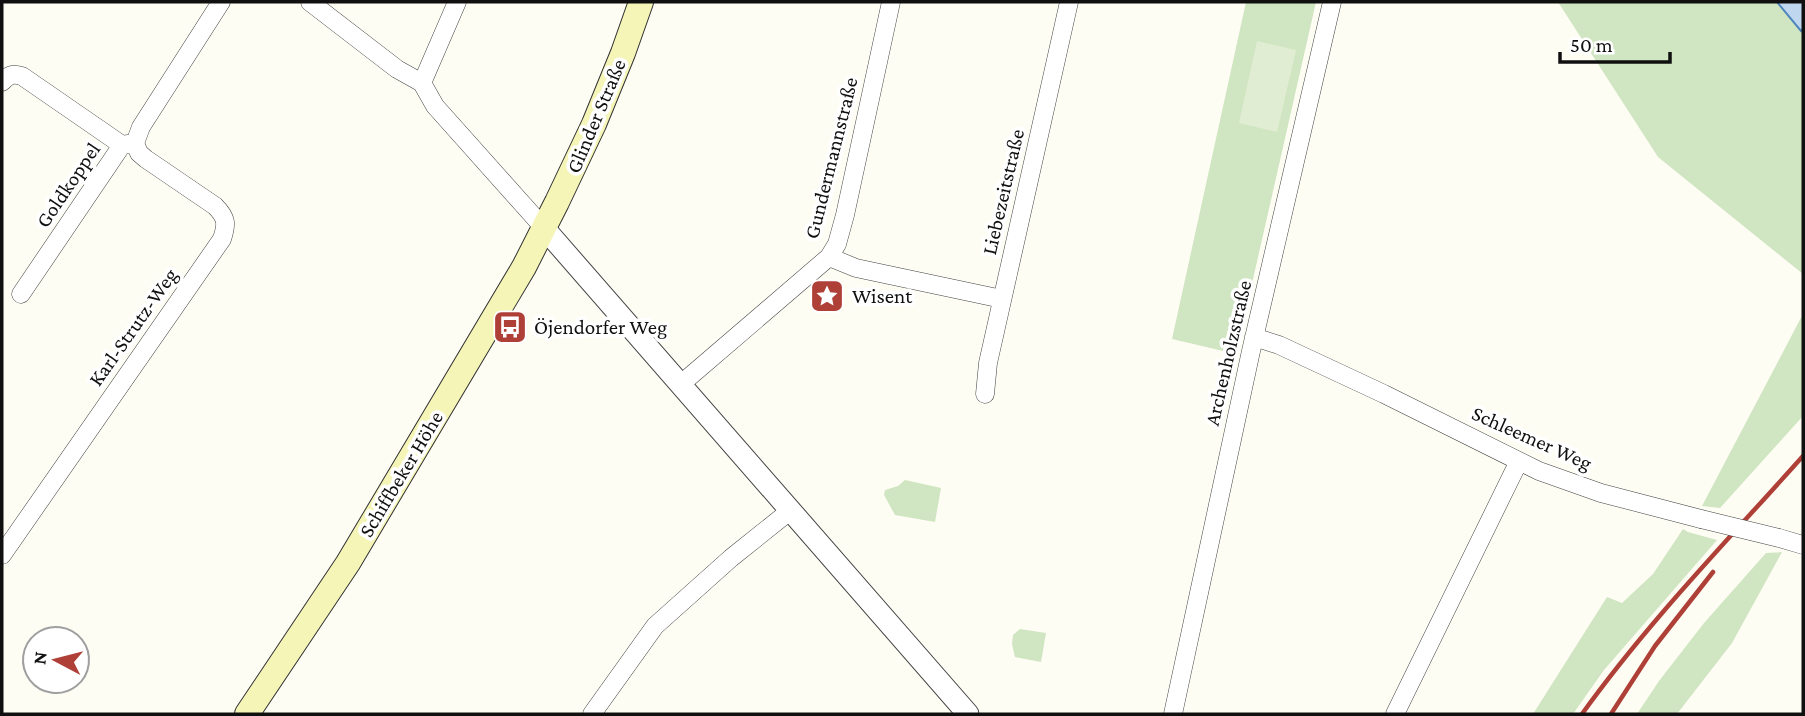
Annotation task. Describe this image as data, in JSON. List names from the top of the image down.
{
  "streets": {
    "main road": ["Glinder Straße", "Schiffbeker Höhe"],
    "street": [
      "Gundermannstraße",
      "Goldkoppel",
      "Liebezeitstraße",
      "Karl-Strutz-Weg",
      "Archenholzstraße",
      "Schleemer Weg"
    ]
  },
  "crossings": [
    ["Glinder Straße", "Schiffbeker Höhe"],
    ["Goldkoppel", "Karl-Strutz-Weg"],
    ["Archenholzstraße", "Schleemer Weg"]
  ],
  "places": {
    "place": ["Wisent"],
    "bus stop": ["Öjendorfer Weg"]
  },
  "scale_bar": "50 m",
  "north": "left"
}
